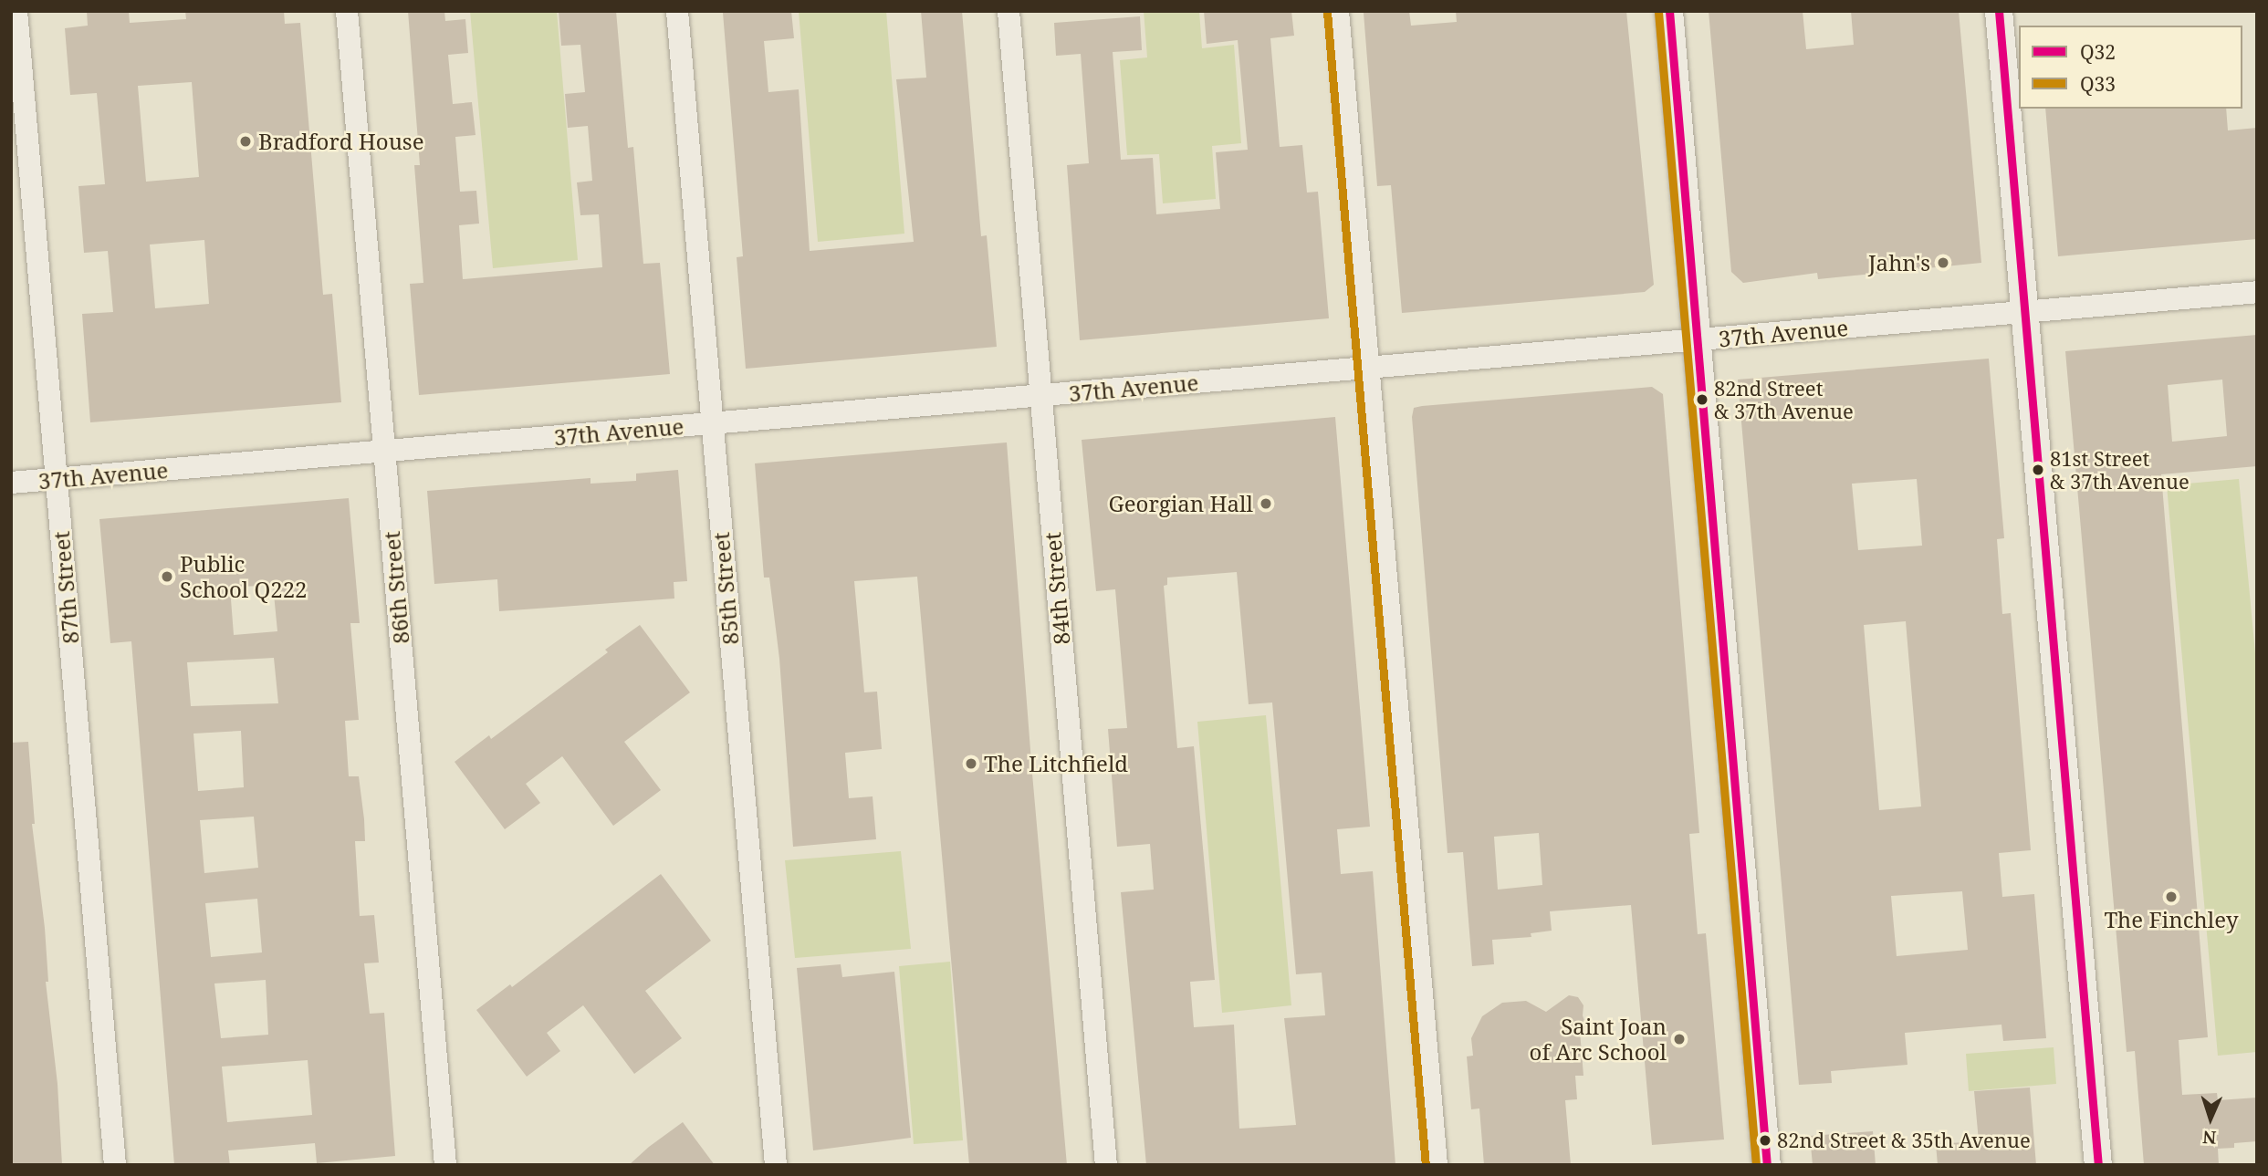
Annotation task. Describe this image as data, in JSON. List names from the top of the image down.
{
  "streets": {
    "street": [
      "37th Avenue",
      "87th Street",
      "86th Street",
      "85th Street",
      "84th Street"
    ]
  },
  "crossings": [
    ["37th Avenue", "87th Street"],
    ["37th Avenue", "86th Street"],
    ["37th Avenue", "85th Street"],
    ["37th Avenue", "84th Street"]
  ],
  "places": [
    "Bradford House",
    "Jahn's",
    "82nd Street & 37th Avenue",
    "81st Street & 37th Avenue",
    "Georgian Hall",
    "Public School Q222",
    "The Litchfield",
    "The Finchley",
    "Saint Joan of Arc School",
    "82nd Street & 35th Avenue"
  ],
  "lines": ["transit line Q32", "transit line Q33"],
  "legend": ["Q32", "Q33"],
  "north": "bottom"
}
